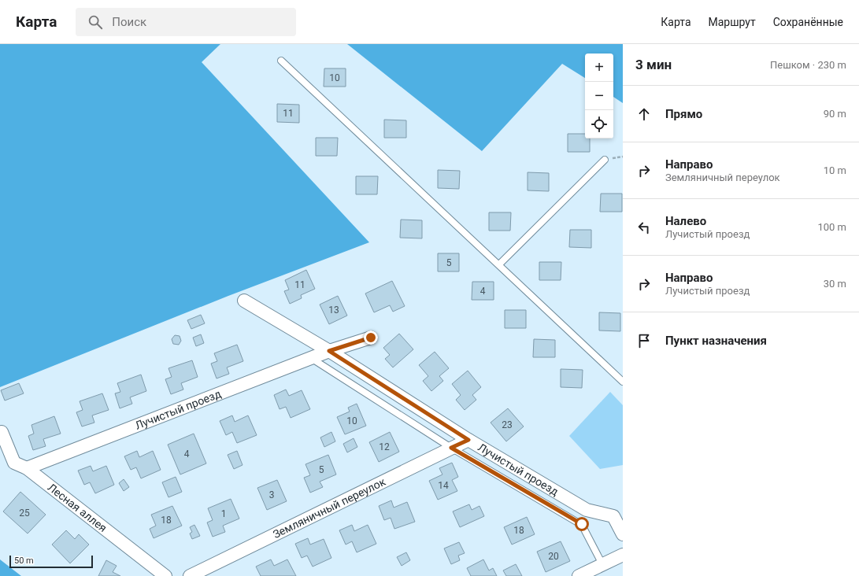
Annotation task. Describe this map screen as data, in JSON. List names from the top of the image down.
{
  "streets": {
    "street": ["Лучистый проезд", "Лесная аллея", "Земляничный переулок"]
  },
  "crossings": [
    ["Лучистый проезд", "Лесная аллея"],
    ["Лучистый проезд", "Земляничный переулок"]
  ],
  "house_numbers": [
    "10",
    "11",
    "5",
    "11",
    "4",
    "13",
    "10",
    "23",
    "12",
    "4",
    "5",
    "14",
    "3",
    "25",
    "1",
    "18",
    "18",
    "20"
  ],
  "scale_bar": "50 m",
  "page": {
    "header": "Карта",
    "search": "Поиск",
    "nav": ["Карта", "Маршрут", "Сохранённые"],
    "heading": ["3 мин", "Пешком · 230 m"],
    "map_buttons": ["+", "−"],
    "list": [
      ["Прямо", "90 m"],
      ["Направо", "Земляничный переулок", "10 m"],
      ["Налево", "Лучистый проезд", "100 m"],
      ["Направо", "Лучистый проезд", "30 m"],
      "Пункт назначения"
    ],
    "scale": "50 m"
  }
}
